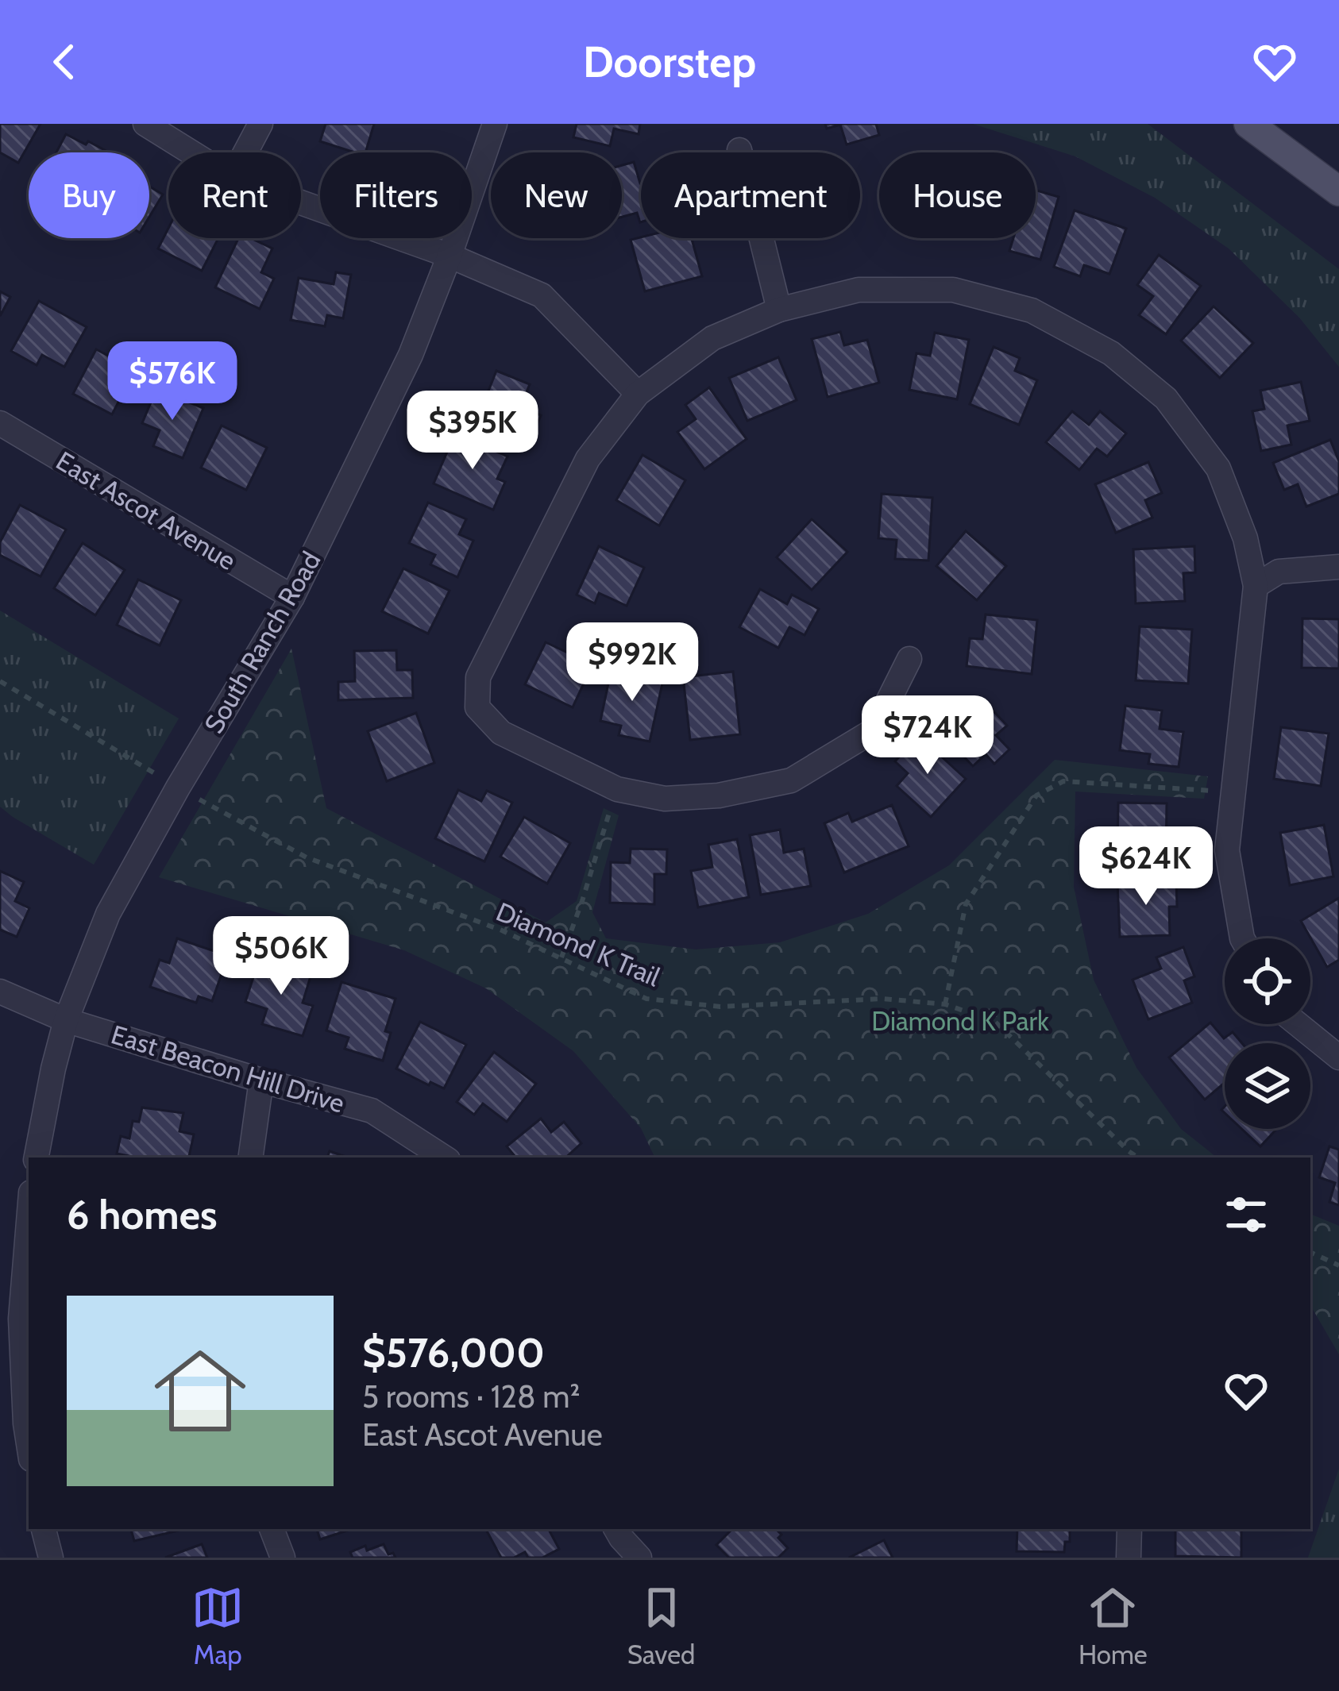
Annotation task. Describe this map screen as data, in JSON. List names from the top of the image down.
{
  "streets": {
    "street": ["East Ascot Avenue", "South Ranch Road", "East Beacon Hill Drive"],
    "path": ["Diamond K Trail"]
  },
  "crossings": [
    ["East Ascot Avenue", "South Ranch Road"],
    ["South Ranch Road", "Diamond K Trail"],
    ["South Ranch Road", "East Beacon Hill Drive"]
  ],
  "parks": ["Diamond K Park"],
  "page": {
    "header": "Doorstep",
    "chip": [
      "Buy",
      "Rent",
      "Filters",
      "New",
      "Apartment",
      "House"
    ],
    "price": [
      "$576K",
      "$395K",
      "$992K",
      "$724K",
      "$624K",
      "$506K"
    ],
    "heading": "6 homes",
    "list": [
      {
        "name": "$576,000",
        "note": "5 rooms · 128 m² · East Ascot Avenue"
      }
    ],
    "tabs": ["Map", "Saved", "Home"]
  }
}
